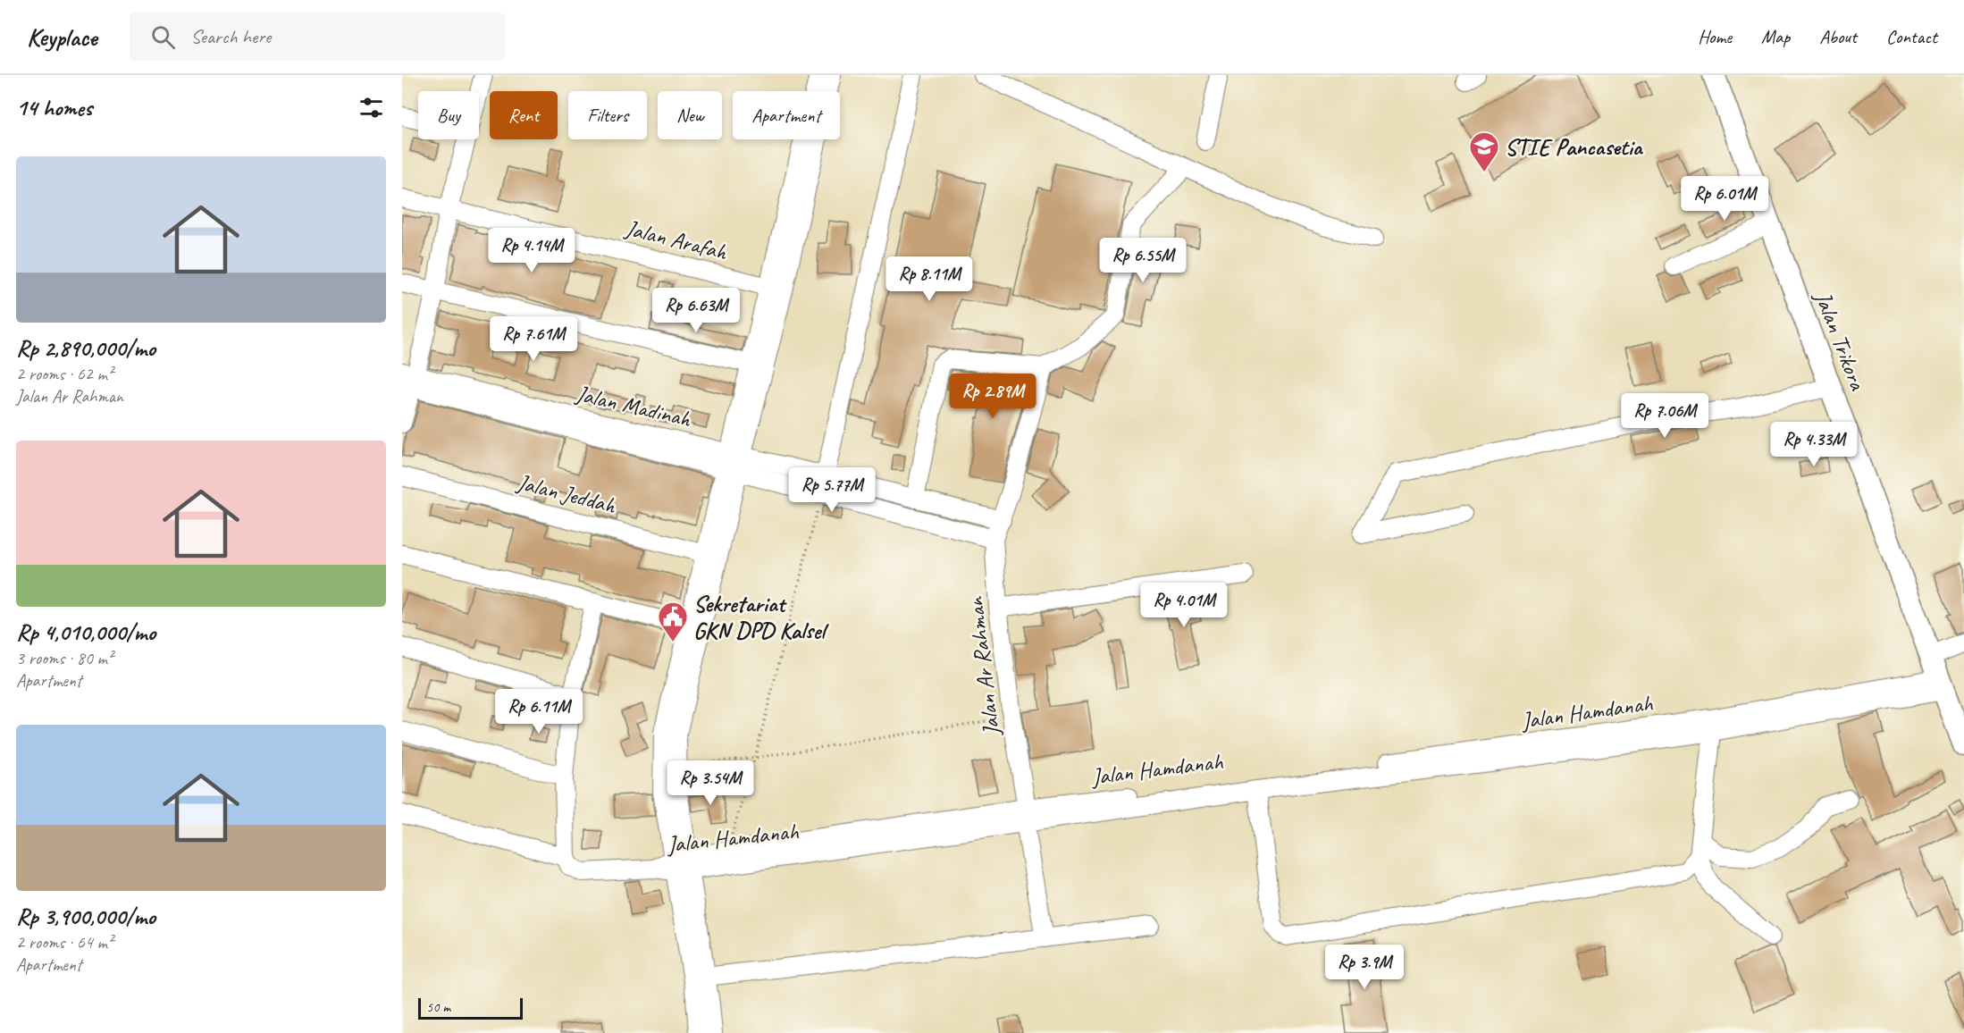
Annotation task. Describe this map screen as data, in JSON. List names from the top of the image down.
{
  "streets": {
    "main road": ["Jalan Trikora"],
    "street": [
      "Jalan Arafah",
      "Jalan Madinah",
      "Jalan Jeddah",
      "Jalan Ar Rahman",
      "Jalan Hamdanah"
    ]
  },
  "crossings": [
    ["Jalan Trikora", "Jalan Hamdanah"],
    ["Jalan Ar Rahman", "Jalan Hamdanah"]
  ],
  "places": {
    "school or university": ["STIE Pancasetia"],
    "public building": ["Sekretariat GKN DPD Kalsel"]
  },
  "scale_bar": "50 m",
  "page": {
    "header": "Keyplace",
    "search": "Search here",
    "nav": [
      "Home",
      "Map",
      "About",
      "Contact"
    ],
    "heading": "14 homes",
    "chip": [
      "Buy",
      "Rent",
      "Filters",
      "New",
      "Apartment"
    ],
    "list": [
      {
        "name": "Rp 2,890,000/mo",
        "note": "2 rooms · 62 m² · Jalan Ar Rahman"
      },
      {
        "name": "Rp 4,010,000/mo",
        "note": "3 rooms · 80 m² · Apartment"
      },
      {
        "name": "Rp 3,900,000/mo",
        "note": "2 rooms · 64 m² · Apartment"
      }
    ],
    "price": [
      "Rp 6.01M",
      "Rp 4.14M",
      "Rp 6.55M",
      "Rp 8.11M",
      "Rp 6.63M",
      "Rp 7.61M",
      "Rp 2.89M",
      "Rp 7.06M",
      "Rp 4.33M",
      "Rp 5.77M",
      "Rp 4.01M",
      "Rp 6.11M",
      "Rp 3.54M",
      "Rp 3.9M"
    ],
    "scale": "50 m"
  }
}
